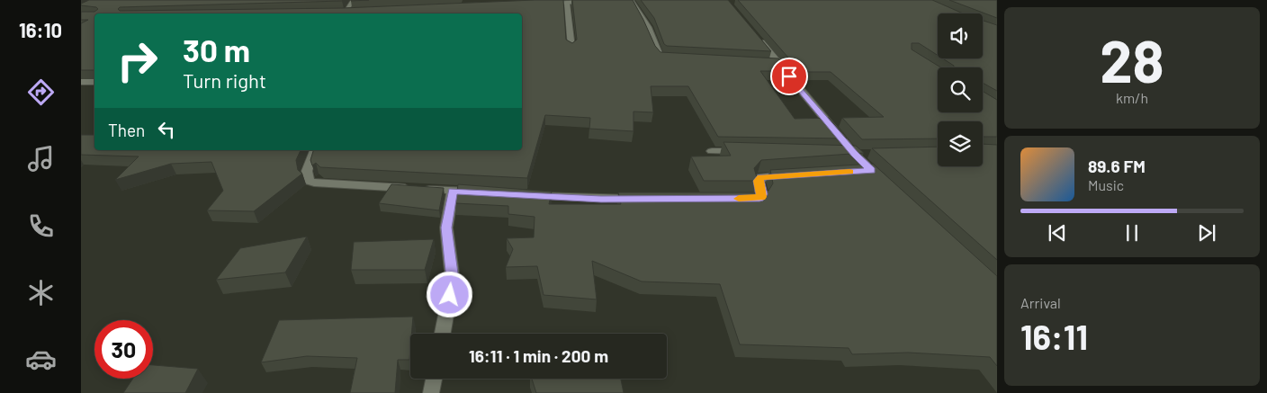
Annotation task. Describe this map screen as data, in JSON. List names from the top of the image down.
{
  "page": {
    "tabs": "16:10",
    "tile": [
      ["28", "km/h"],
      ["Arrival", "16:11"]
    ],
    "turn": ["30 m", "Turn right"],
    "then": "Then",
    "song": ["89.6 FM", "Music"],
    "limit": "30",
    "trip": "16:11 · 1 min · 200 m"
  }
}
